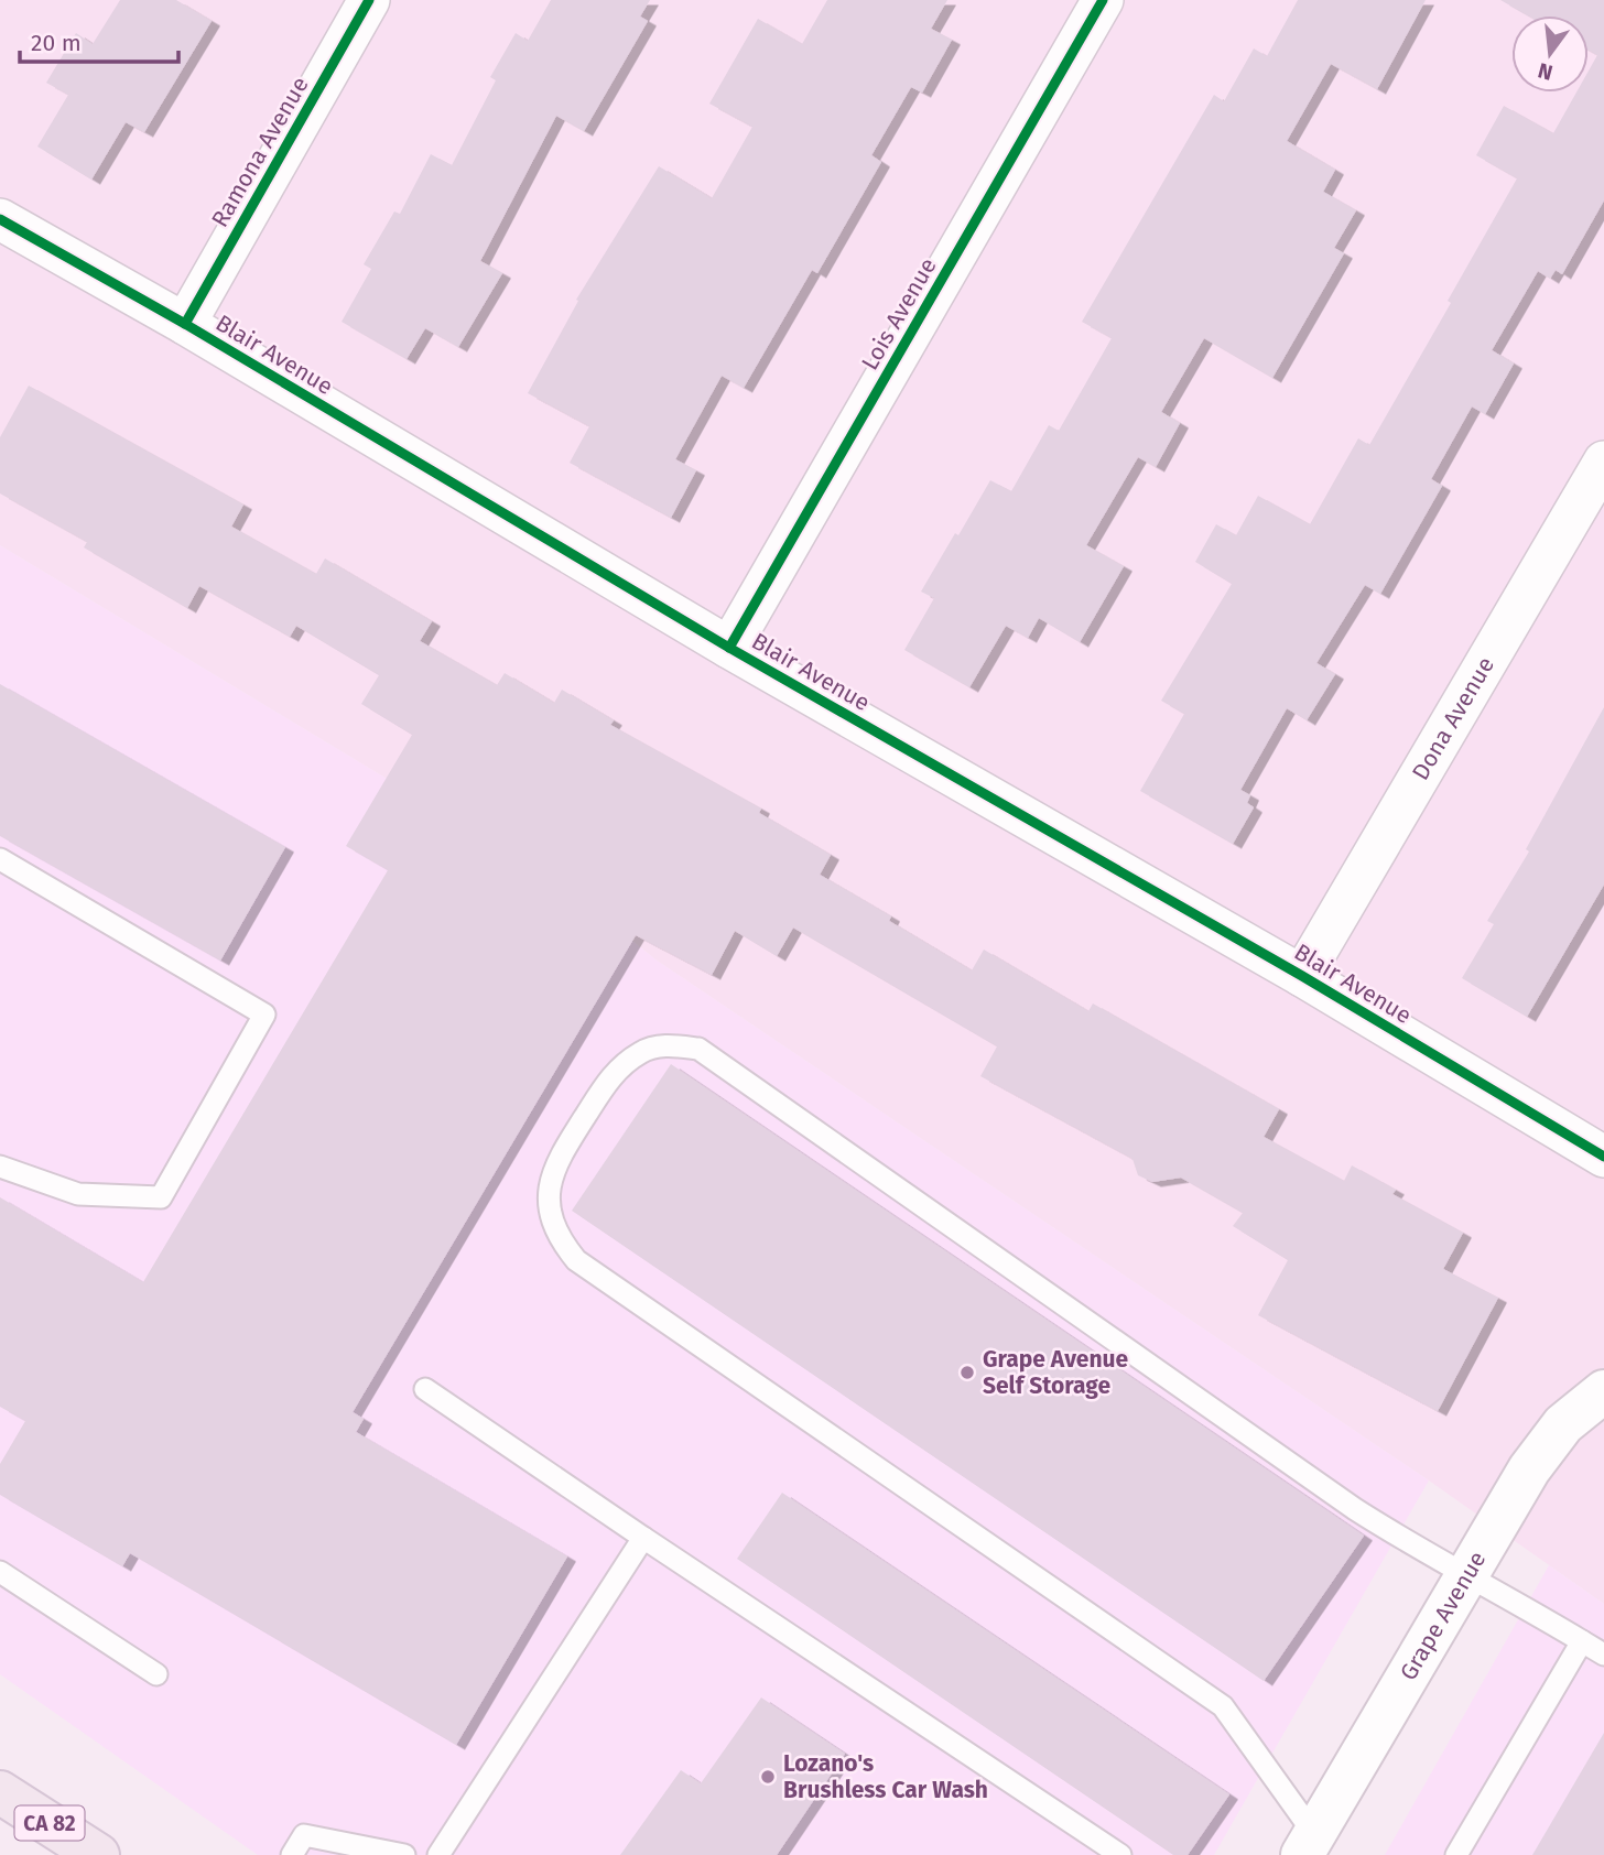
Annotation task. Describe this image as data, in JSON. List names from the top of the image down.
{
  "streets": {
    "main road": ["CA 82"],
    "street": [
      "Ramona Avenue",
      "Lois Avenue",
      "Blair Avenue",
      "Dona Avenue",
      "Grape Avenue"
    ]
  },
  "crossings": [
    ["Ramona Avenue", "Blair Avenue"],
    ["Lois Avenue", "Blair Avenue"],
    ["Blair Avenue", "Dona Avenue"]
  ],
  "places": ["Grape Avenue Self Storage", "Lozano's Brushless Car Wash"],
  "scale_bar": "20 m",
  "north": "bottom"
}
